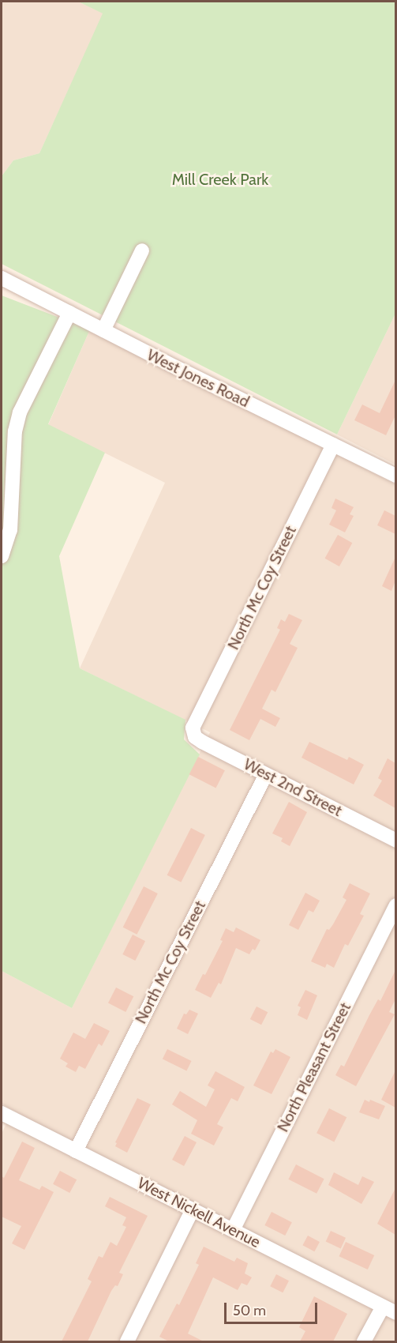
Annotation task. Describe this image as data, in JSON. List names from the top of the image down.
{
  "streets": {
    "street": [
      "West Jones Road",
      "North Mc Coy Street",
      "West 2nd Street",
      "North Pleasant Street",
      "West Nickell Avenue"
    ]
  },
  "crossings": [
    ["West Jones Road", "North Mc Coy Street"],
    ["North Mc Coy Street", "West 2nd Street"],
    ["North Mc Coy Street", "West Nickell Avenue"],
    ["North Pleasant Street", "West Nickell Avenue"]
  ],
  "parks": ["Mill Creek Park"],
  "scale_bar": "50 m"
}
